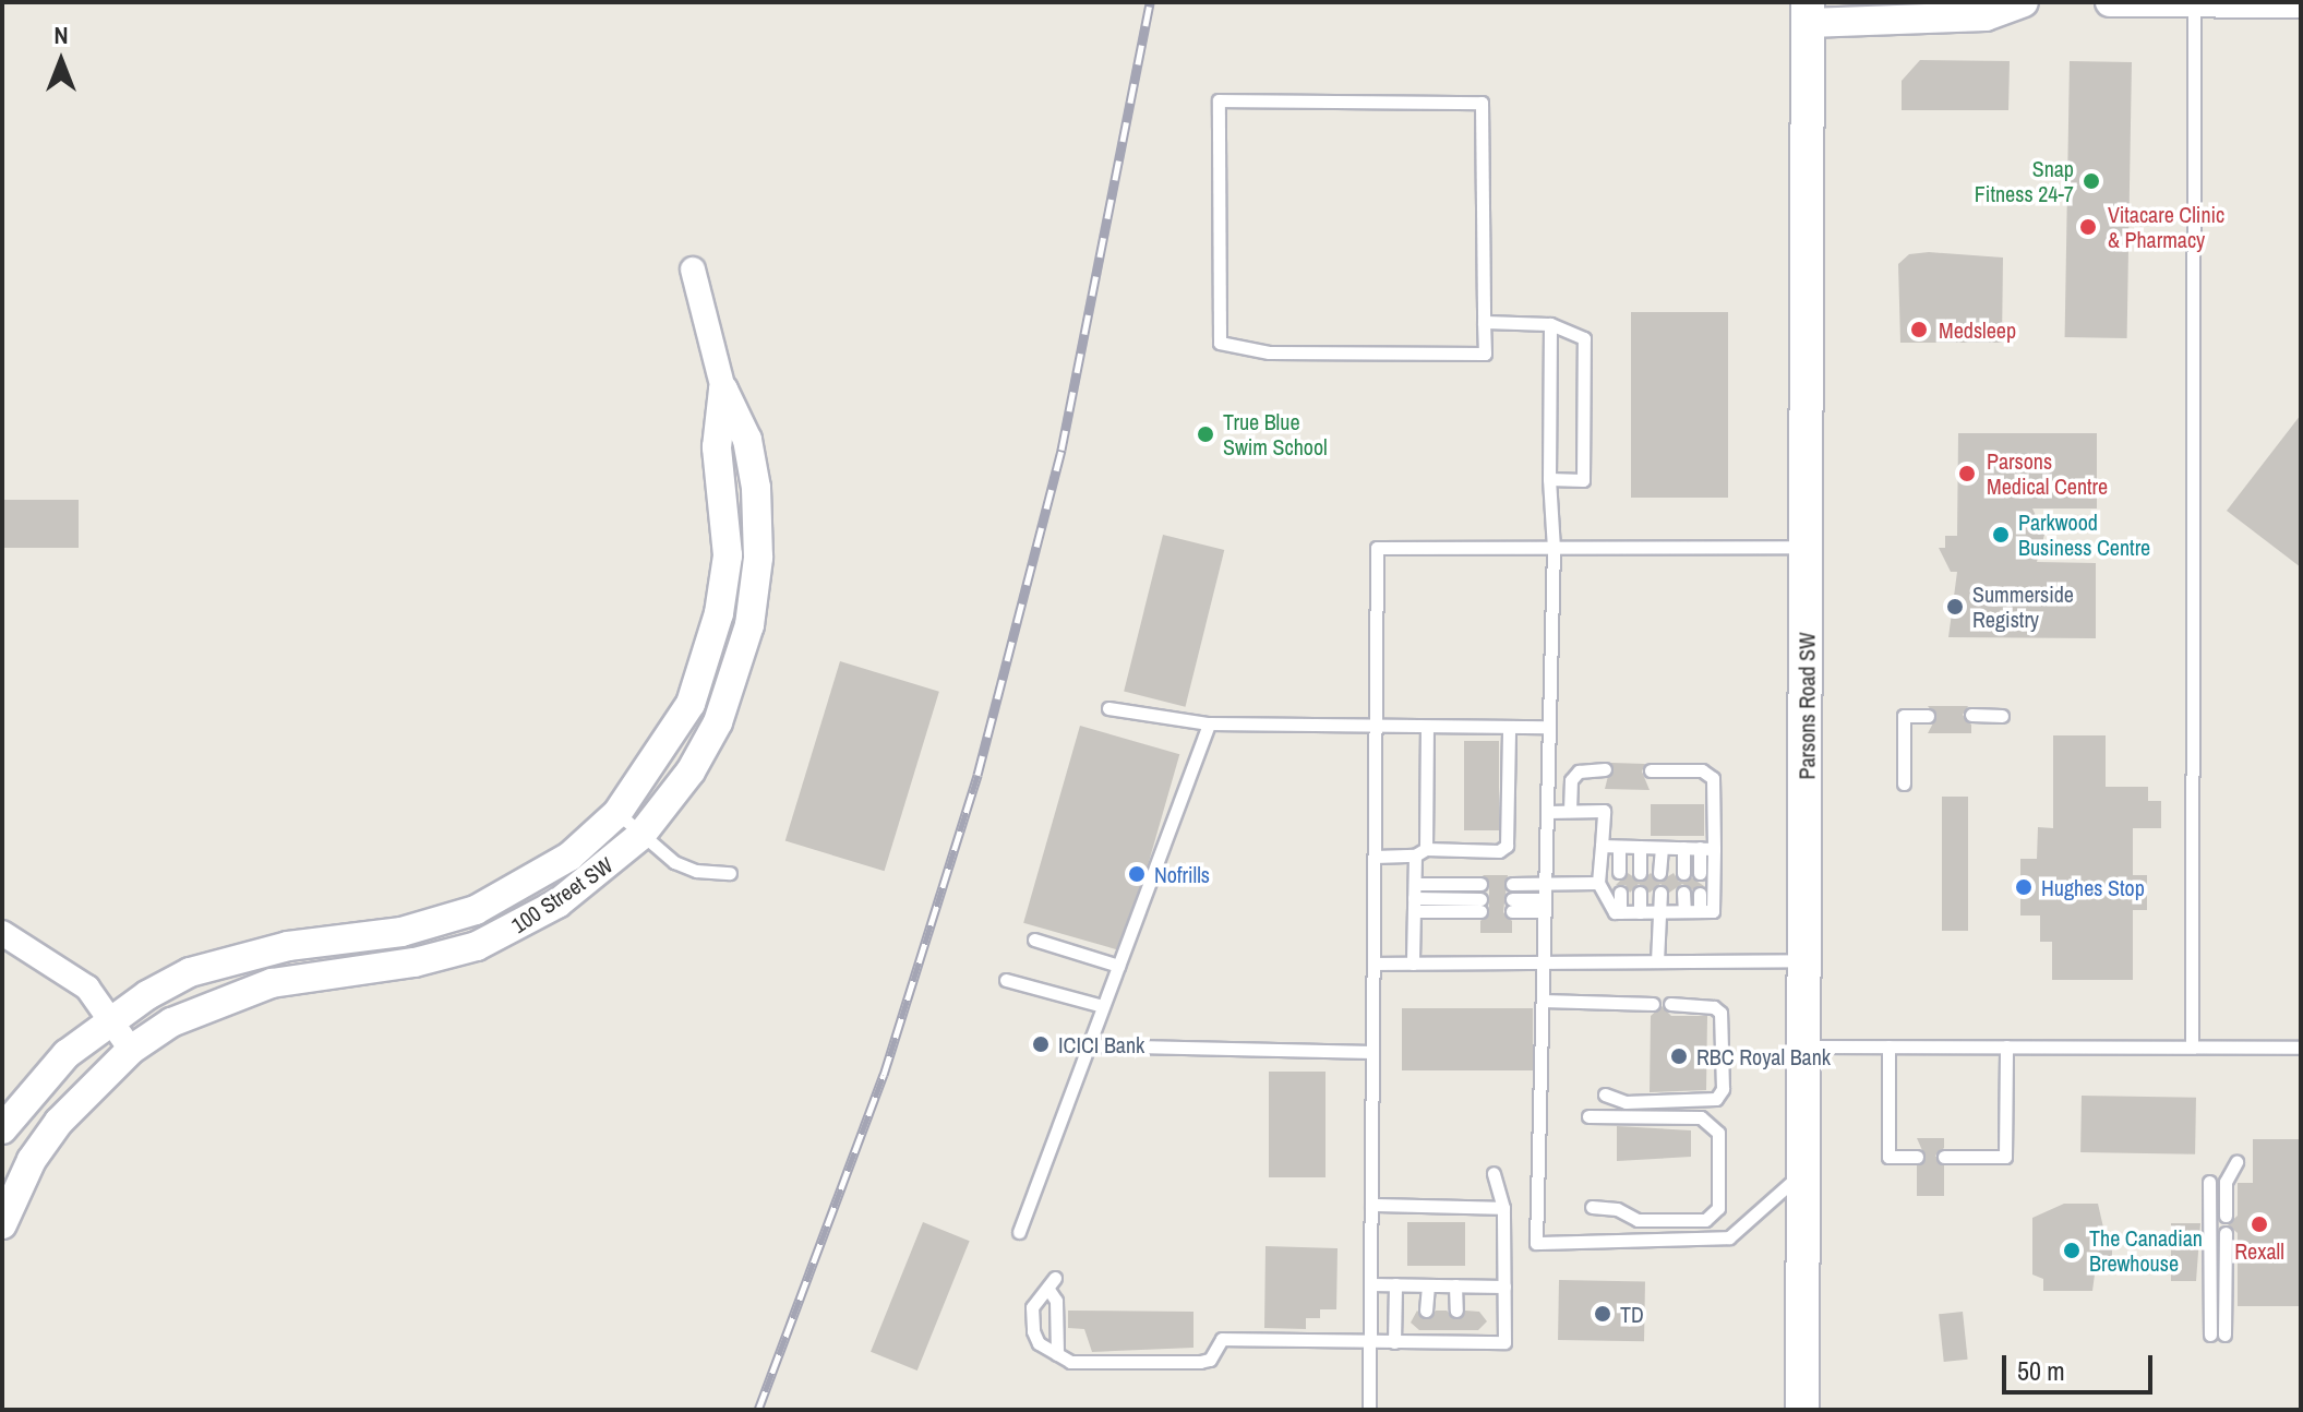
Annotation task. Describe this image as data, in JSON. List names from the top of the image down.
{
  "streets": {
    "main road": ["Parsons Road SW"],
    "street": ["100 Street SW"]
  },
  "places": [
    "Snap Fitness 24-7",
    "Vitacare Clinic & Pharmacy",
    "Medsleep",
    "True Blue Swim School",
    "Parsons Medical Centre",
    "Parkwood Business Centre",
    "Summerside Registry",
    "Nofrills",
    "Hughes Stop",
    "ICICI Bank",
    "RBC Royal Bank",
    "Rexall",
    "The Canadian Brewhouse",
    "TD"
  ],
  "scale_bar": "50 m",
  "north": "top"
}
